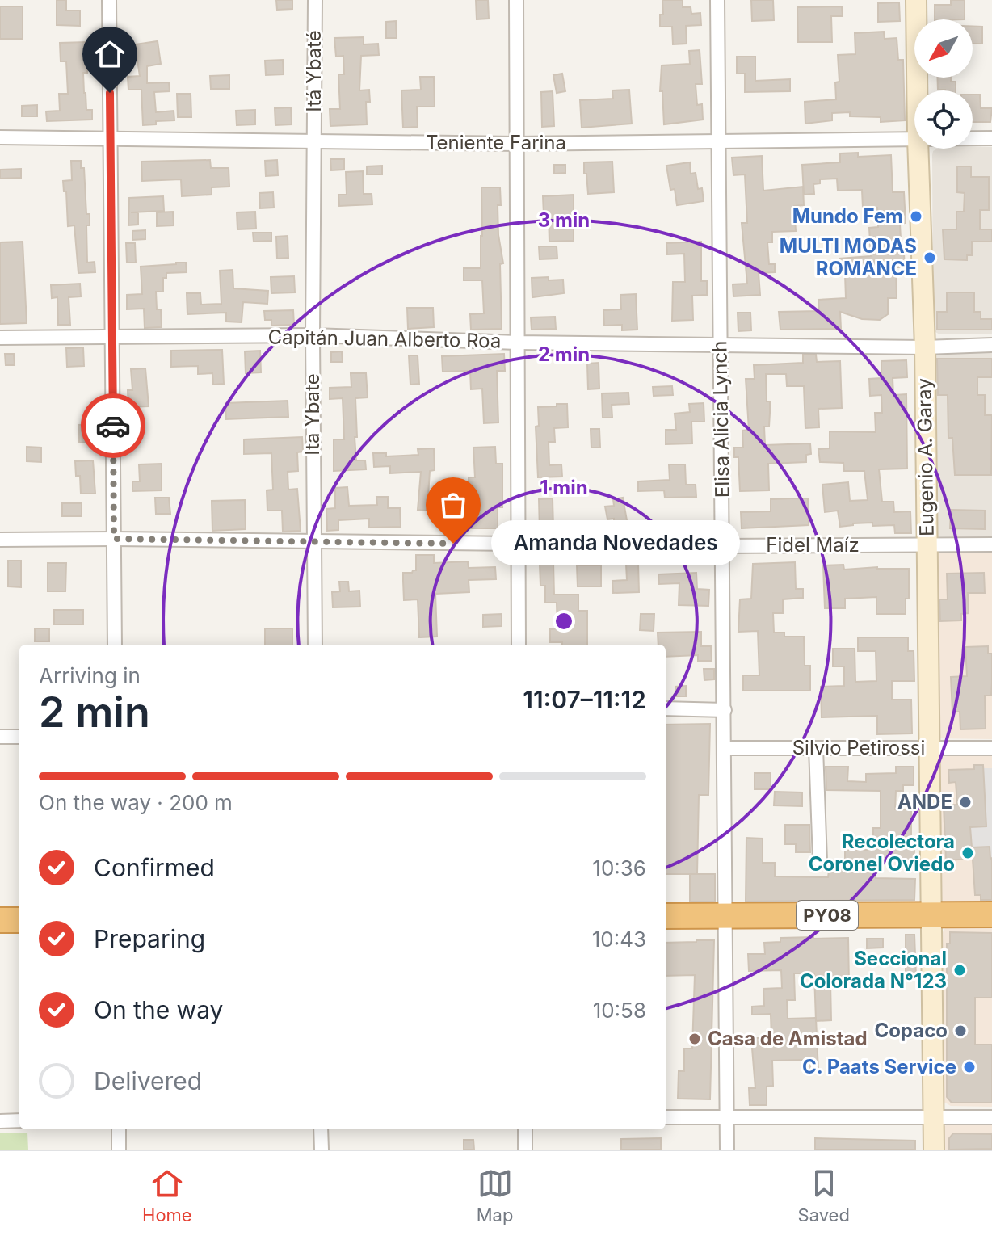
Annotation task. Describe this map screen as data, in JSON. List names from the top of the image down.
{
  "streets": {
    "highway": ["PY08"],
    "street": [
      "Itá Ybaté",
      "Teniente Farina",
      "Capitán Juan Alberto Roa",
      "Ita Ybate",
      "Elisa Alicia Lynch",
      "Eugenio A. Garay",
      "Fidel Maíz",
      "Silvio Petirossi"
    ]
  },
  "crossings": [
    ["Itá Ybaté", "Teniente Farina"],
    ["Itá Ybaté", "Ita Ybate"],
    ["Teniente Farina", "Ita Ybate"],
    ["Teniente Farina", "Elisa Alicia Lynch"],
    ["Capitán Juan Alberto Roa", "Ita Ybate"],
    ["Capitán Juan Alberto Roa", "Elisa Alicia Lynch"],
    ["Capitán Juan Alberto Roa", "Eugenio A. Garay"],
    ["Ita Ybate", "Fidel Maíz"],
    ["Elisa Alicia Lynch", "Fidel Maíz"],
    ["Elisa Alicia Lynch", "Silvio Petirossi"],
    ["Elisa Alicia Lynch", "PY08"],
    ["Eugenio A. Garay", "Fidel Maíz"],
    ["Eugenio A. Garay", "Silvio Petirossi"],
    ["Eugenio A. Garay", "PY08"]
  ],
  "places": [
    "Mundo Fem",
    "MULTI MODAS ROMANCE",
    "Amanda Novedades",
    "ANDE",
    "Recolectora Coronel Oviedo",
    "Seccional Colorada N°123",
    "Copaco",
    "Casa de Amistad",
    "C. Paats Service"
  ],
  "north": "bottom left",
  "page": {
    "bubble": "Amanda Novedades",
    "heading": ["2 min", "Arriving in", "11:07–11:12"],
    "bar": "On the way · 200 m",
    "list": [
      ["Confirmed", "10:36"],
      ["Preparing", "10:43"],
      ["On the way", "10:58"],
      "Delivered"
    ],
    "tabs": ["Home", "Map", "Saved"]
  },
  "rings": ["3 min", "2 min", "1 min"]
}
